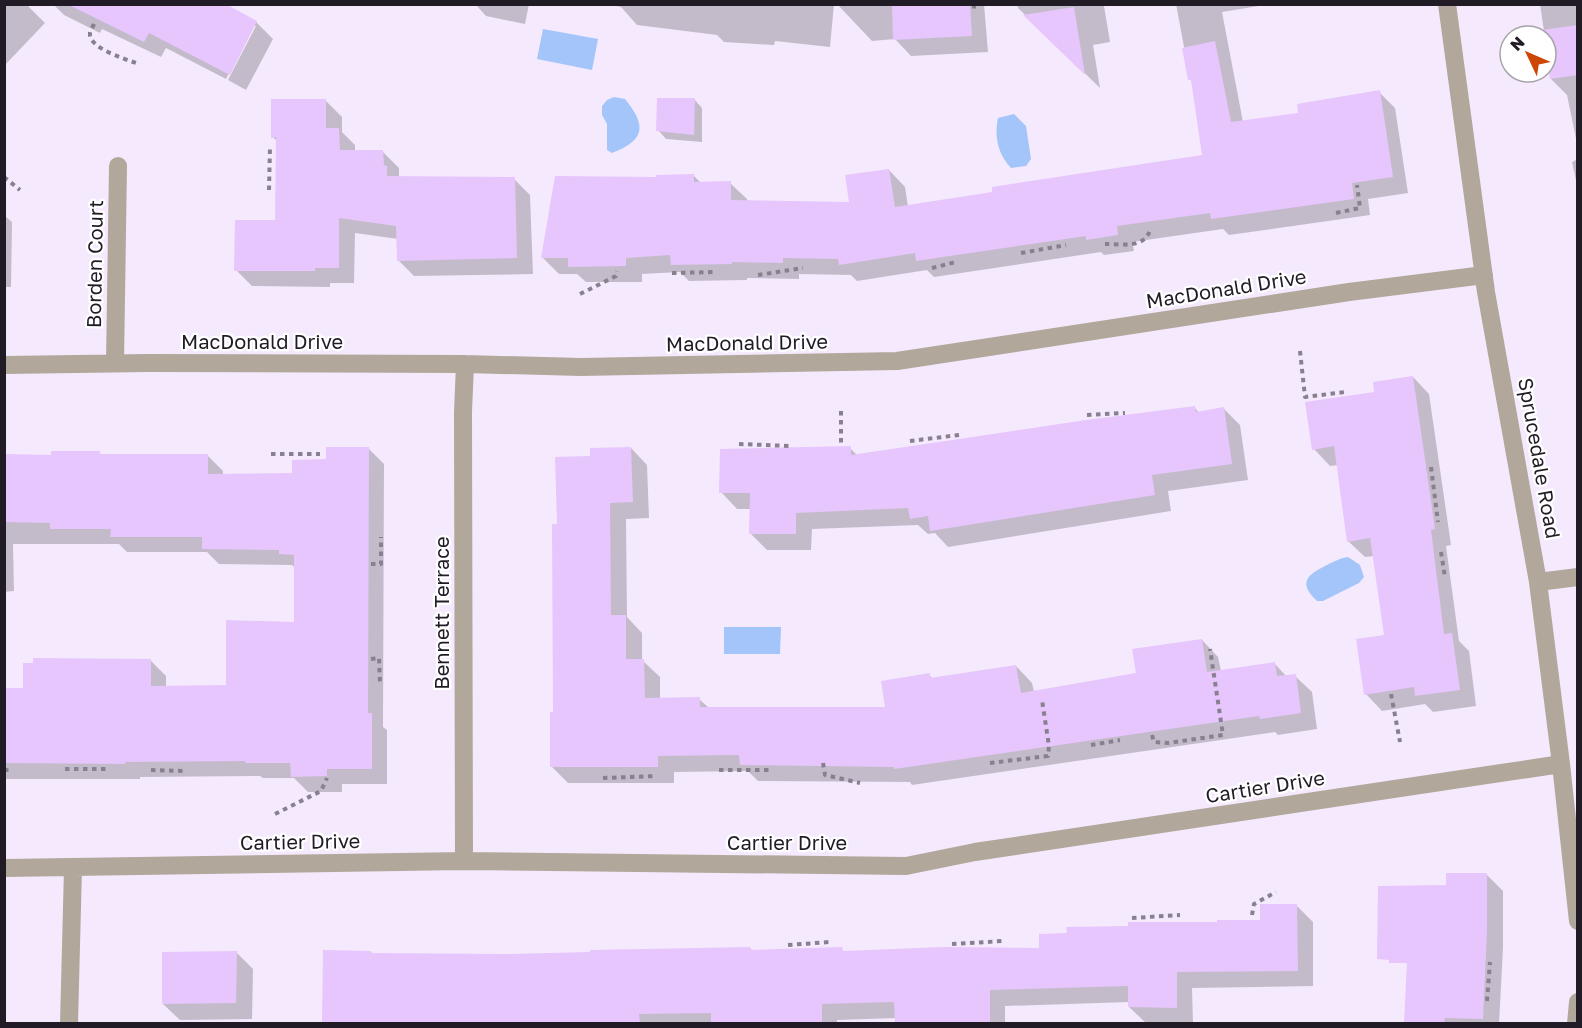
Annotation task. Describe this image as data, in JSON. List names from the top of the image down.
{
  "streets": {
    "street": [
      "Borden Court",
      "MacDonald Drive",
      "Sprucedale Road",
      "Bennett Terrace",
      "Cartier Drive"
    ]
  },
  "crossings": [
    ["Borden Court", "MacDonald Drive"],
    ["MacDonald Drive", "Sprucedale Road"],
    ["MacDonald Drive", "Bennett Terrace"],
    ["Sprucedale Road", "Cartier Drive"],
    ["Bennett Terrace", "Cartier Drive"]
  ],
  "north": "top left"
}
